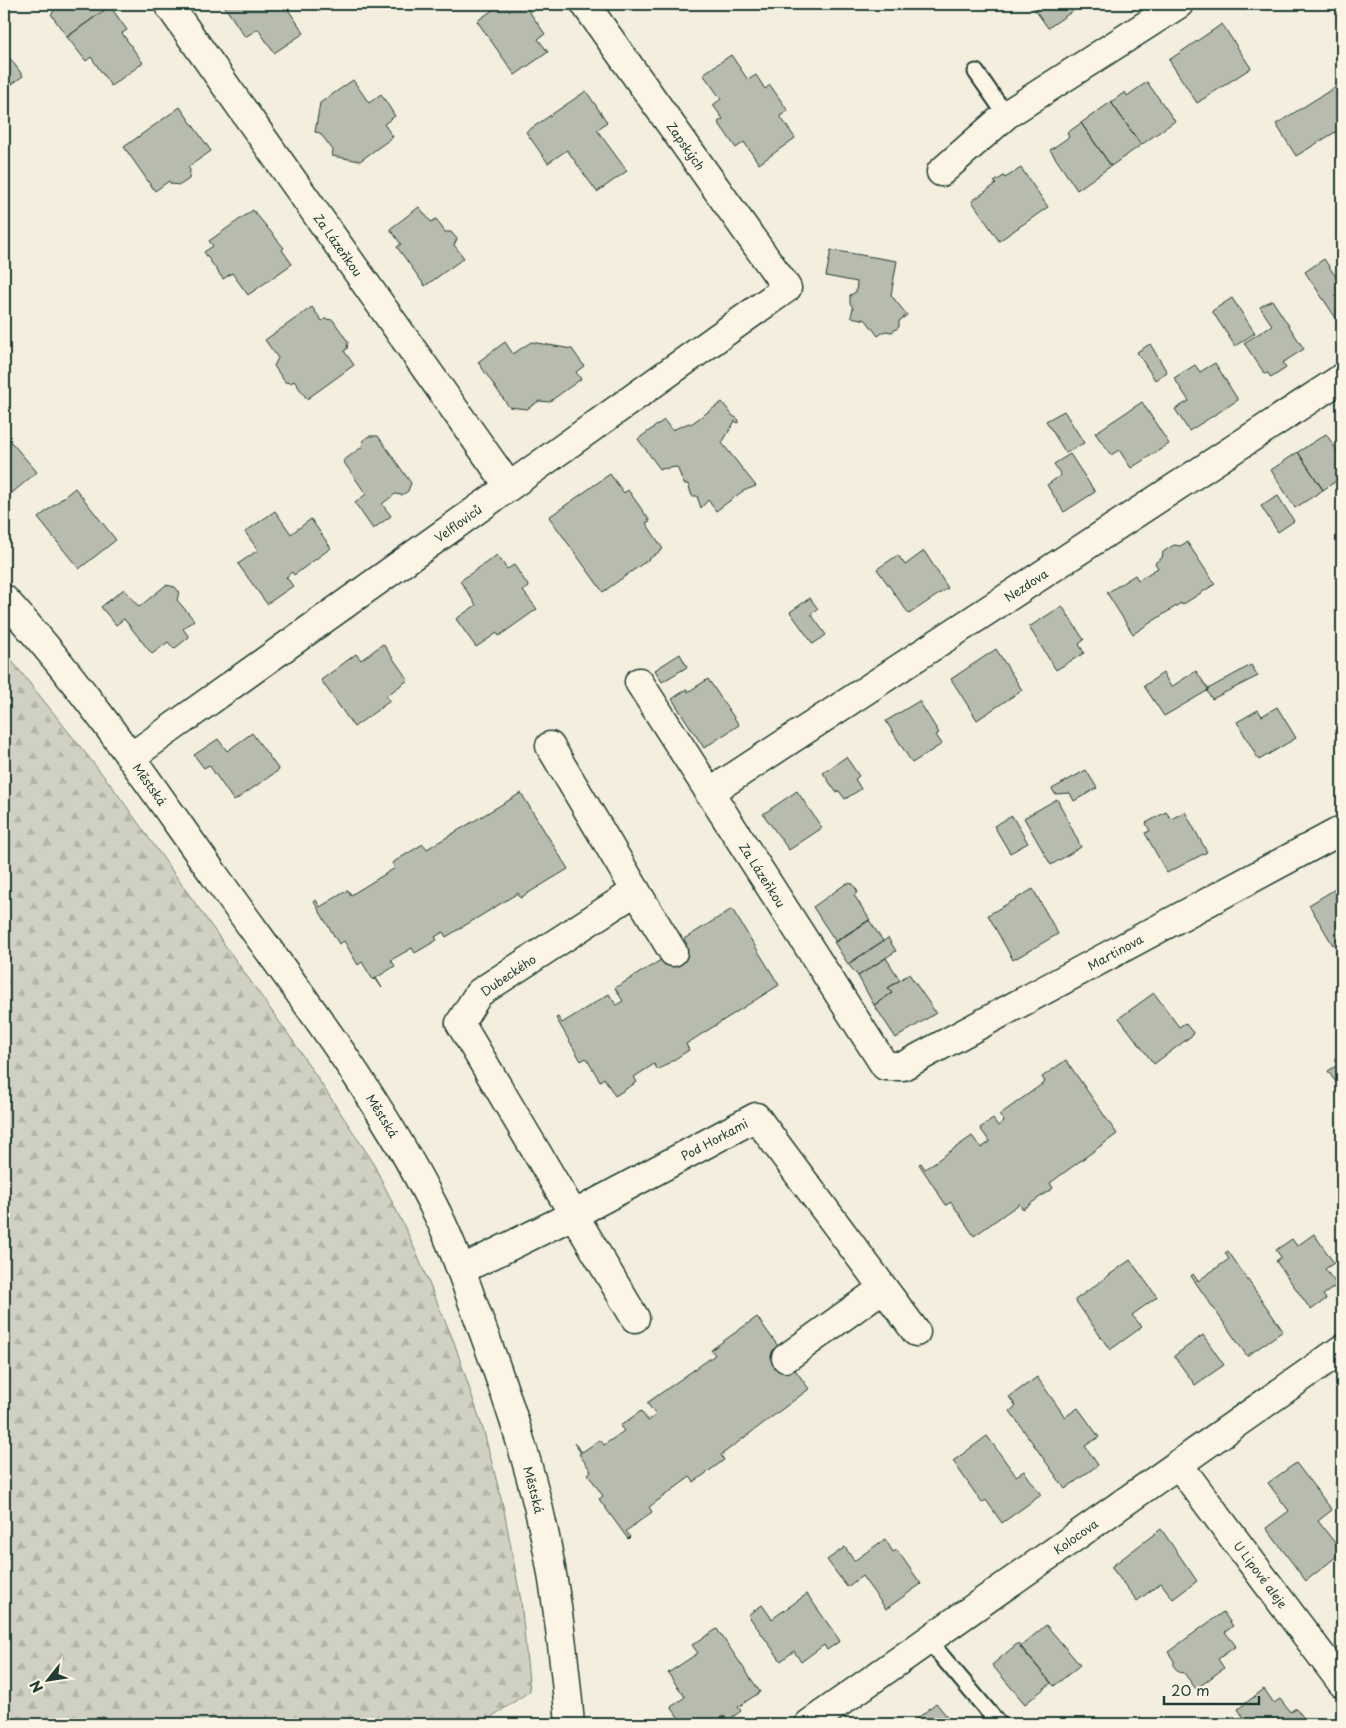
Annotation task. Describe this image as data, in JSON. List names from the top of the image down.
{
  "streets": {
    "street": [
      "Zapských",
      "Za Lázeňkou",
      "Velfloviců",
      "Nezdova",
      "Městská",
      "Martinova",
      "Dubeckého",
      "Pod Horkami",
      "Kolocova",
      "U Lipové aleje"
    ]
  },
  "crossings": [
    ["Zapských", "Velfloviců"],
    ["Za Lázeňkou", "Velfloviců"],
    ["Za Lázeňkou", "Nezdova"],
    ["Za Lázeňkou", "Martinova"],
    ["Velfloviců", "Městská"],
    ["Městská", "Pod Horkami"],
    ["Dubeckého", "Pod Horkami"],
    ["Kolocova", "U Lipové aleje"]
  ],
  "scale_bar": "20 m",
  "north": "bottom left"
}
